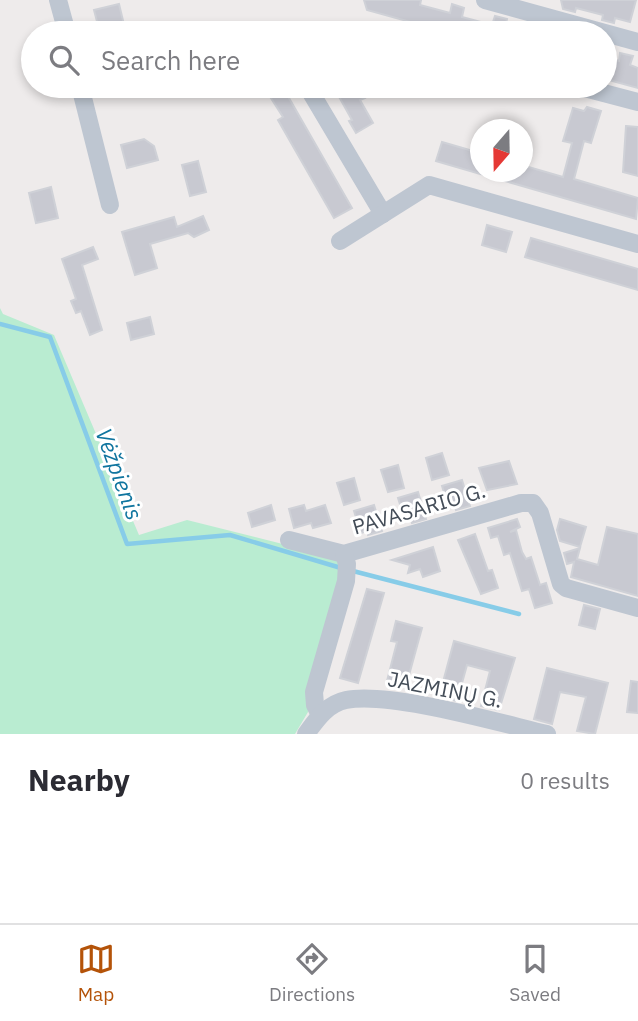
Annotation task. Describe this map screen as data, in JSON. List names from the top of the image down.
{
  "streets": {
    "street": ["PAVASARIO G.", "JAZMINŲ G."]
  },
  "water": ["Vėžpienis"],
  "north": "bottom",
  "page": {
    "search": "Search here",
    "heading": ["Nearby", "0 results"],
    "nav": ["Map", "Directions", "Saved"]
  }
}
